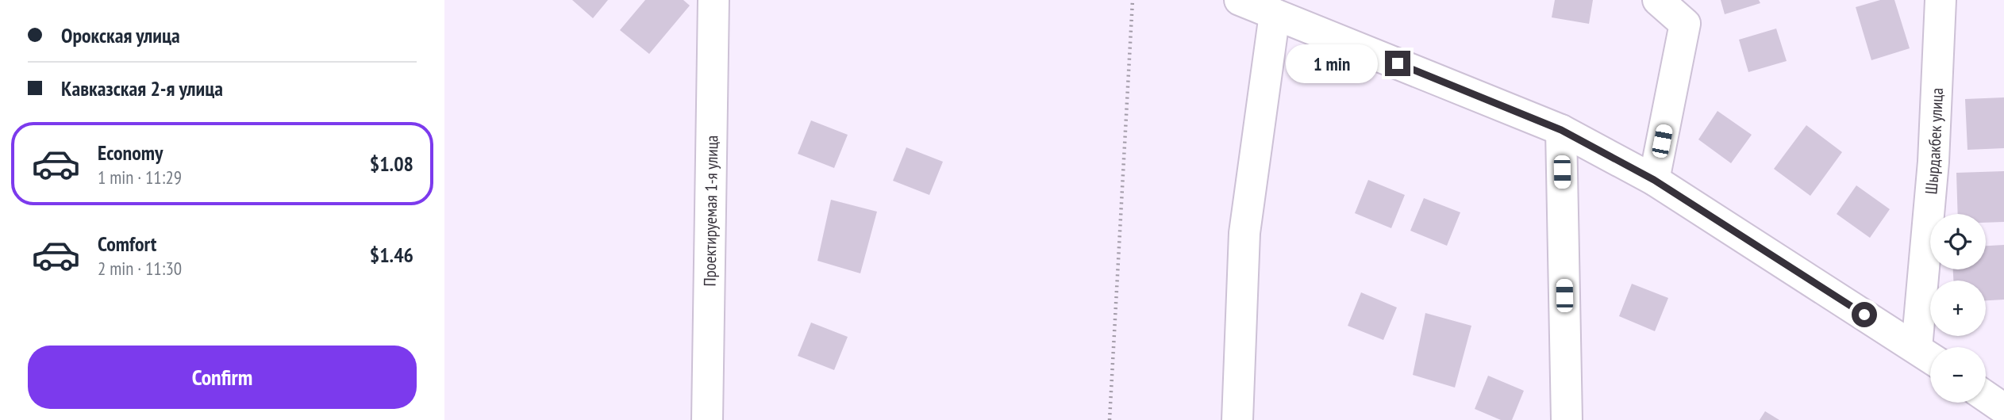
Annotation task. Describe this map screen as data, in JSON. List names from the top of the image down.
{
  "streets": {
    "street": ["Шырдакбек улица", "Проектируемая 1-я улица"]
  },
  "page": {
    "banner": ["Орокская улица", "Кавказская 2-я улица"],
    "bubble": "1 min",
    "list": [
      {
        "name": "Economy",
        "note": "1 min · 11:29",
        "value": "$1.08"
      },
      {
        "name": "Comfort",
        "note": "2 min · 11:30",
        "value": "$1.46"
      }
    ],
    "map_buttons": ["+", "−"],
    "buttons": "Confirm"
  }
}
